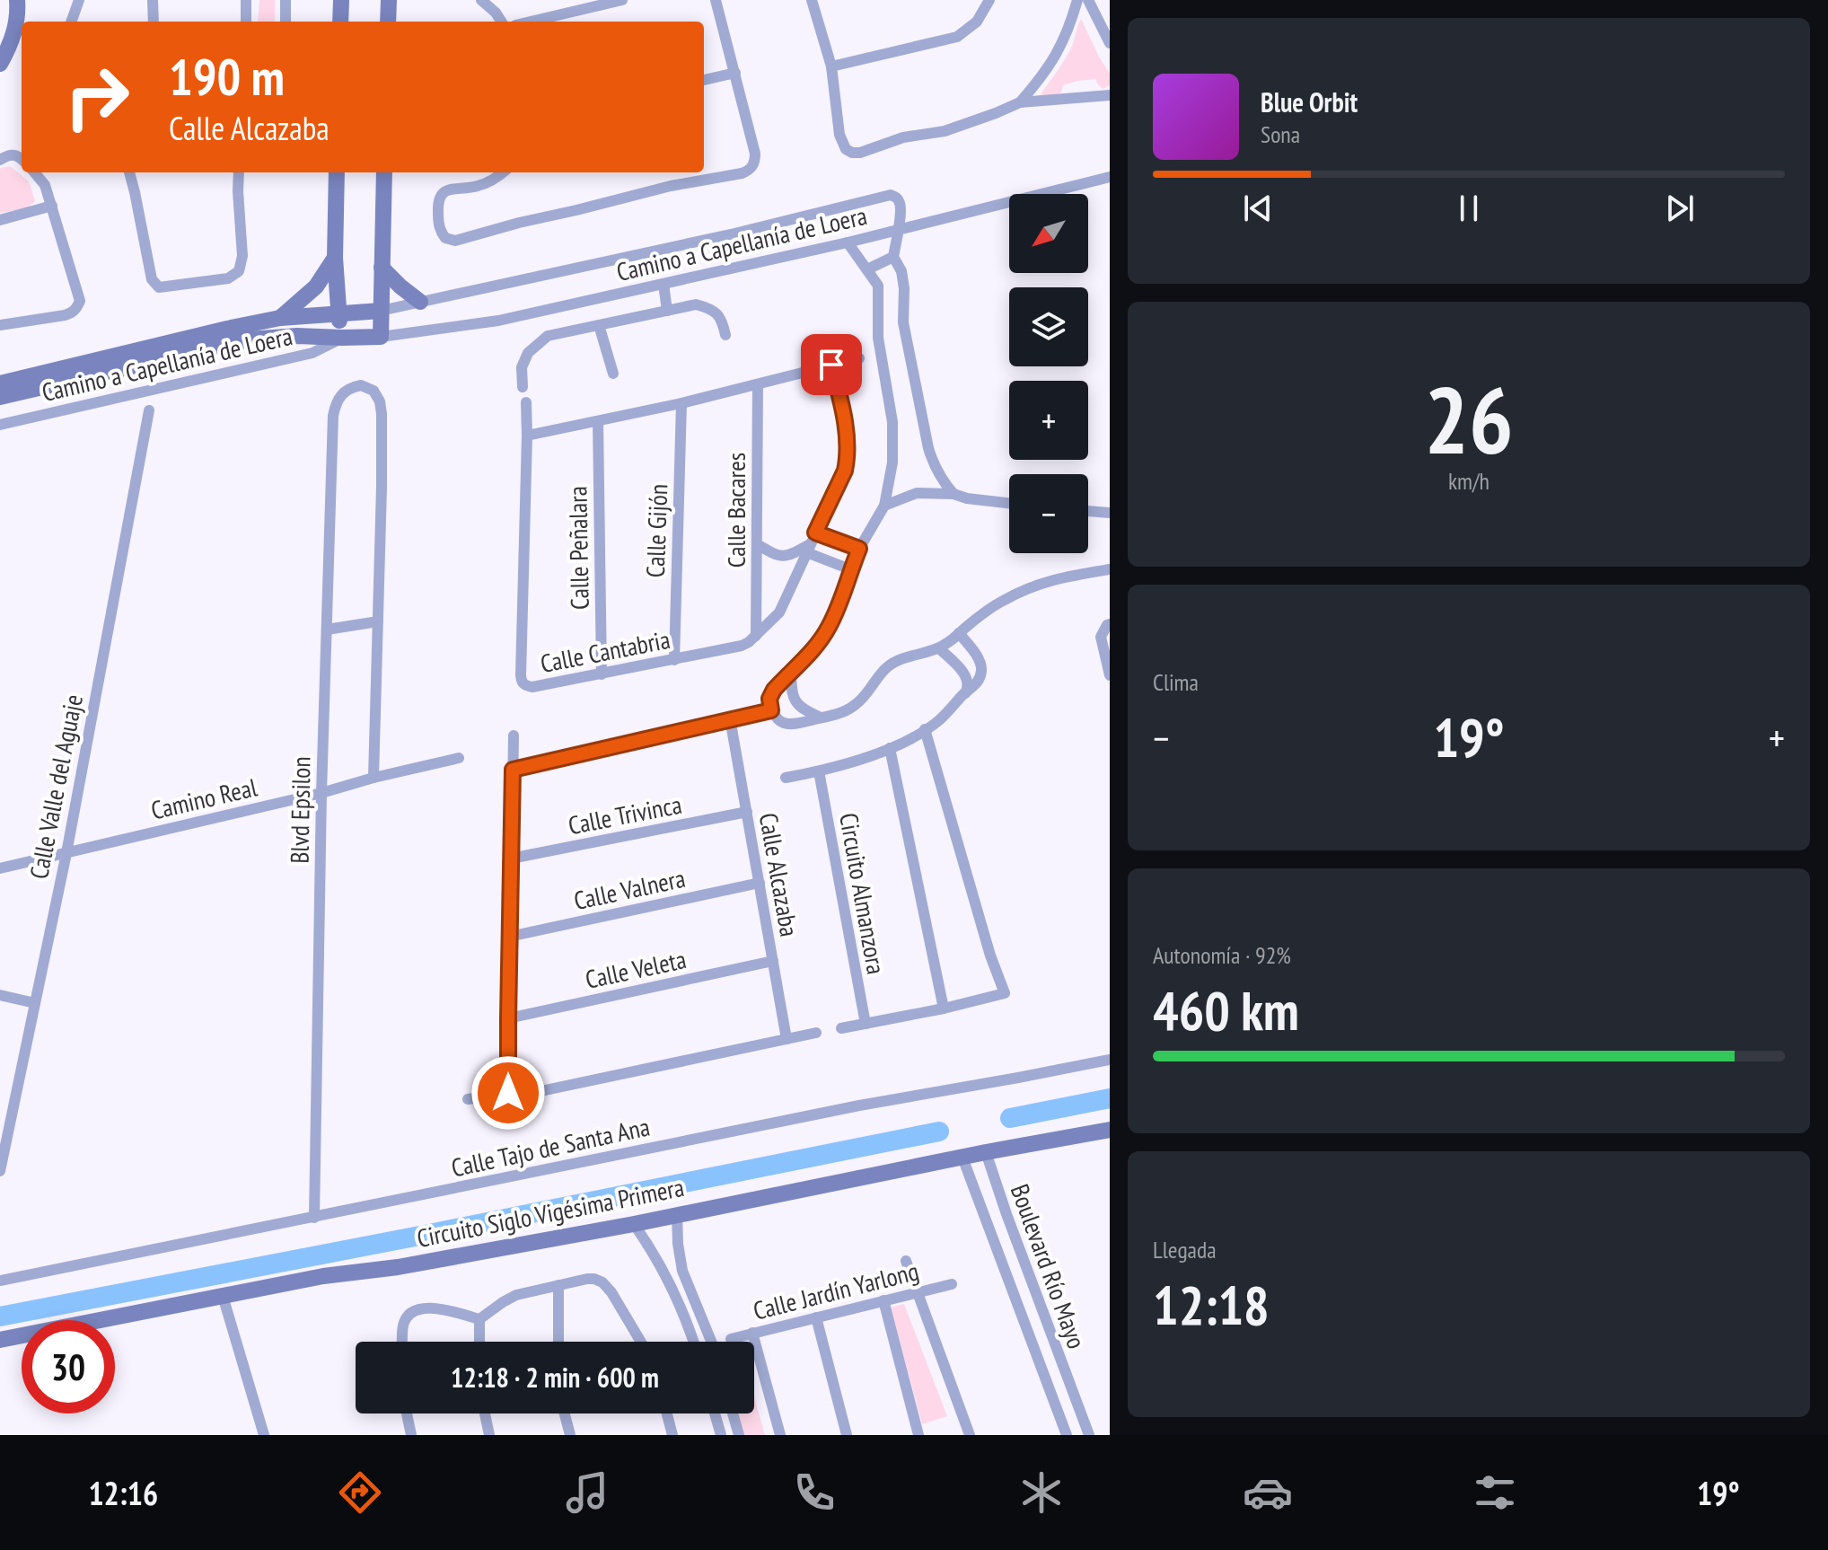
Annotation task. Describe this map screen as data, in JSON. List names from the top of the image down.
{
  "streets": {
    "street": [
      "Camino a Capellanía de Loera",
      "Calle Bacares",
      "Calle Gijón",
      "Calle Peñalara",
      "Calle Cantabria",
      "Calle Valle del Aguaje",
      "Camino Real",
      "Blvd Epsilon",
      "Calle Trivinca",
      "Calle Alcazaba",
      "Calle Valnera",
      "Circuito Almanzora",
      "Calle Veleta",
      "Calle Tajo de Santa Ana",
      "Circuito Siglo Vigésima Primera",
      "Boulevard Río Mayo",
      "Calle Jardín Yarlong"
    ]
  },
  "crossings": [
    ["Calle Bacares", "Calle Cantabria"],
    ["Calle Gijón", "Calle Cantabria"],
    ["Calle Peñalara", "Calle Cantabria"],
    ["Calle Valle del Aguaje", "Camino Real"],
    ["Camino Real", "Blvd Epsilon"],
    ["Blvd Epsilon", "Calle Tajo de Santa Ana"],
    ["Calle Trivinca", "Calle Alcazaba"],
    ["Calle Alcazaba", "Calle Valnera"],
    ["Calle Alcazaba", "Calle Veleta"],
    ["Circuito Siglo Vigésima Primera", "Boulevard Río Mayo"]
  ],
  "north": "bottom left",
  "page": {
    "turn": ["190 m", "Calle Alcazaba"],
    "song": ["Blue Orbit", "Sona"],
    "map_buttons": ["+", "−"],
    "tile": [
      ["26", "km/h"],
      "Clima",
      ["Autonomía · 92%", "460 km"],
      ["Llegada", "12:18"]
    ],
    "heat": ["−", "19°", "+"],
    "limit": "30",
    "trip": "12:18 · 2 min · 600 m",
    "tabs": ["12:16", "19°"]
  }
}
